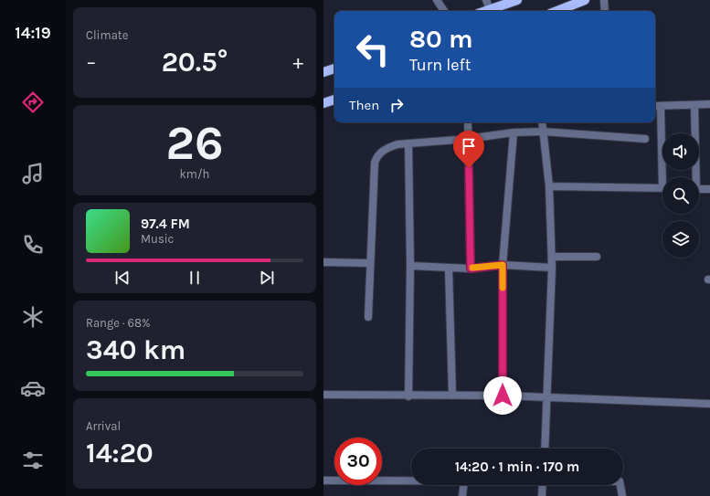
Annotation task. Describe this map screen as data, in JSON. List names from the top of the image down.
{
  "page": {
    "tabs": "14:19",
    "tile": [
      "Climate",
      ["26", "km/h"],
      ["Range · 68%", "340 km"],
      ["Arrival", "14:20"]
    ],
    "turn": ["80 m", "Turn left"],
    "heat": ["−", "20.5°", "+"],
    "then": "Then",
    "song": ["97.4 FM", "Music"],
    "limit": "30",
    "trip": "14:20 · 1 min · 170 m"
  }
}
